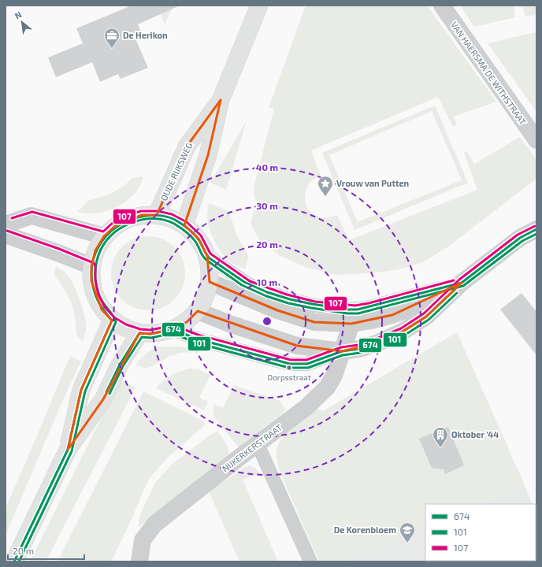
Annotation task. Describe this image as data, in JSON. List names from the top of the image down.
{
  "streets": {
    "main road": ["OUDE RIJKSWEG"],
    "street": ["VAN HAERSMA DE WITHSTRAAT", "NIJKERKERSTRAAT"]
  },
  "places": {
    "office": ["De Herikon"],
    "place": ["Vrouw van Putten"],
    "other": ["Dorpsstraat"],
    "building": ["Oktober '44"],
    "school or university": ["De Korenbloem"]
  },
  "lines": ["transit line 107", "transit line 674", "transit line 101"],
  "legend": ["674", "101", "107"],
  "scale_bar": "20 m",
  "north": "top left",
  "rings": [
    "40 m",
    "30 m",
    "20 m",
    "10 m"
  ]
}
